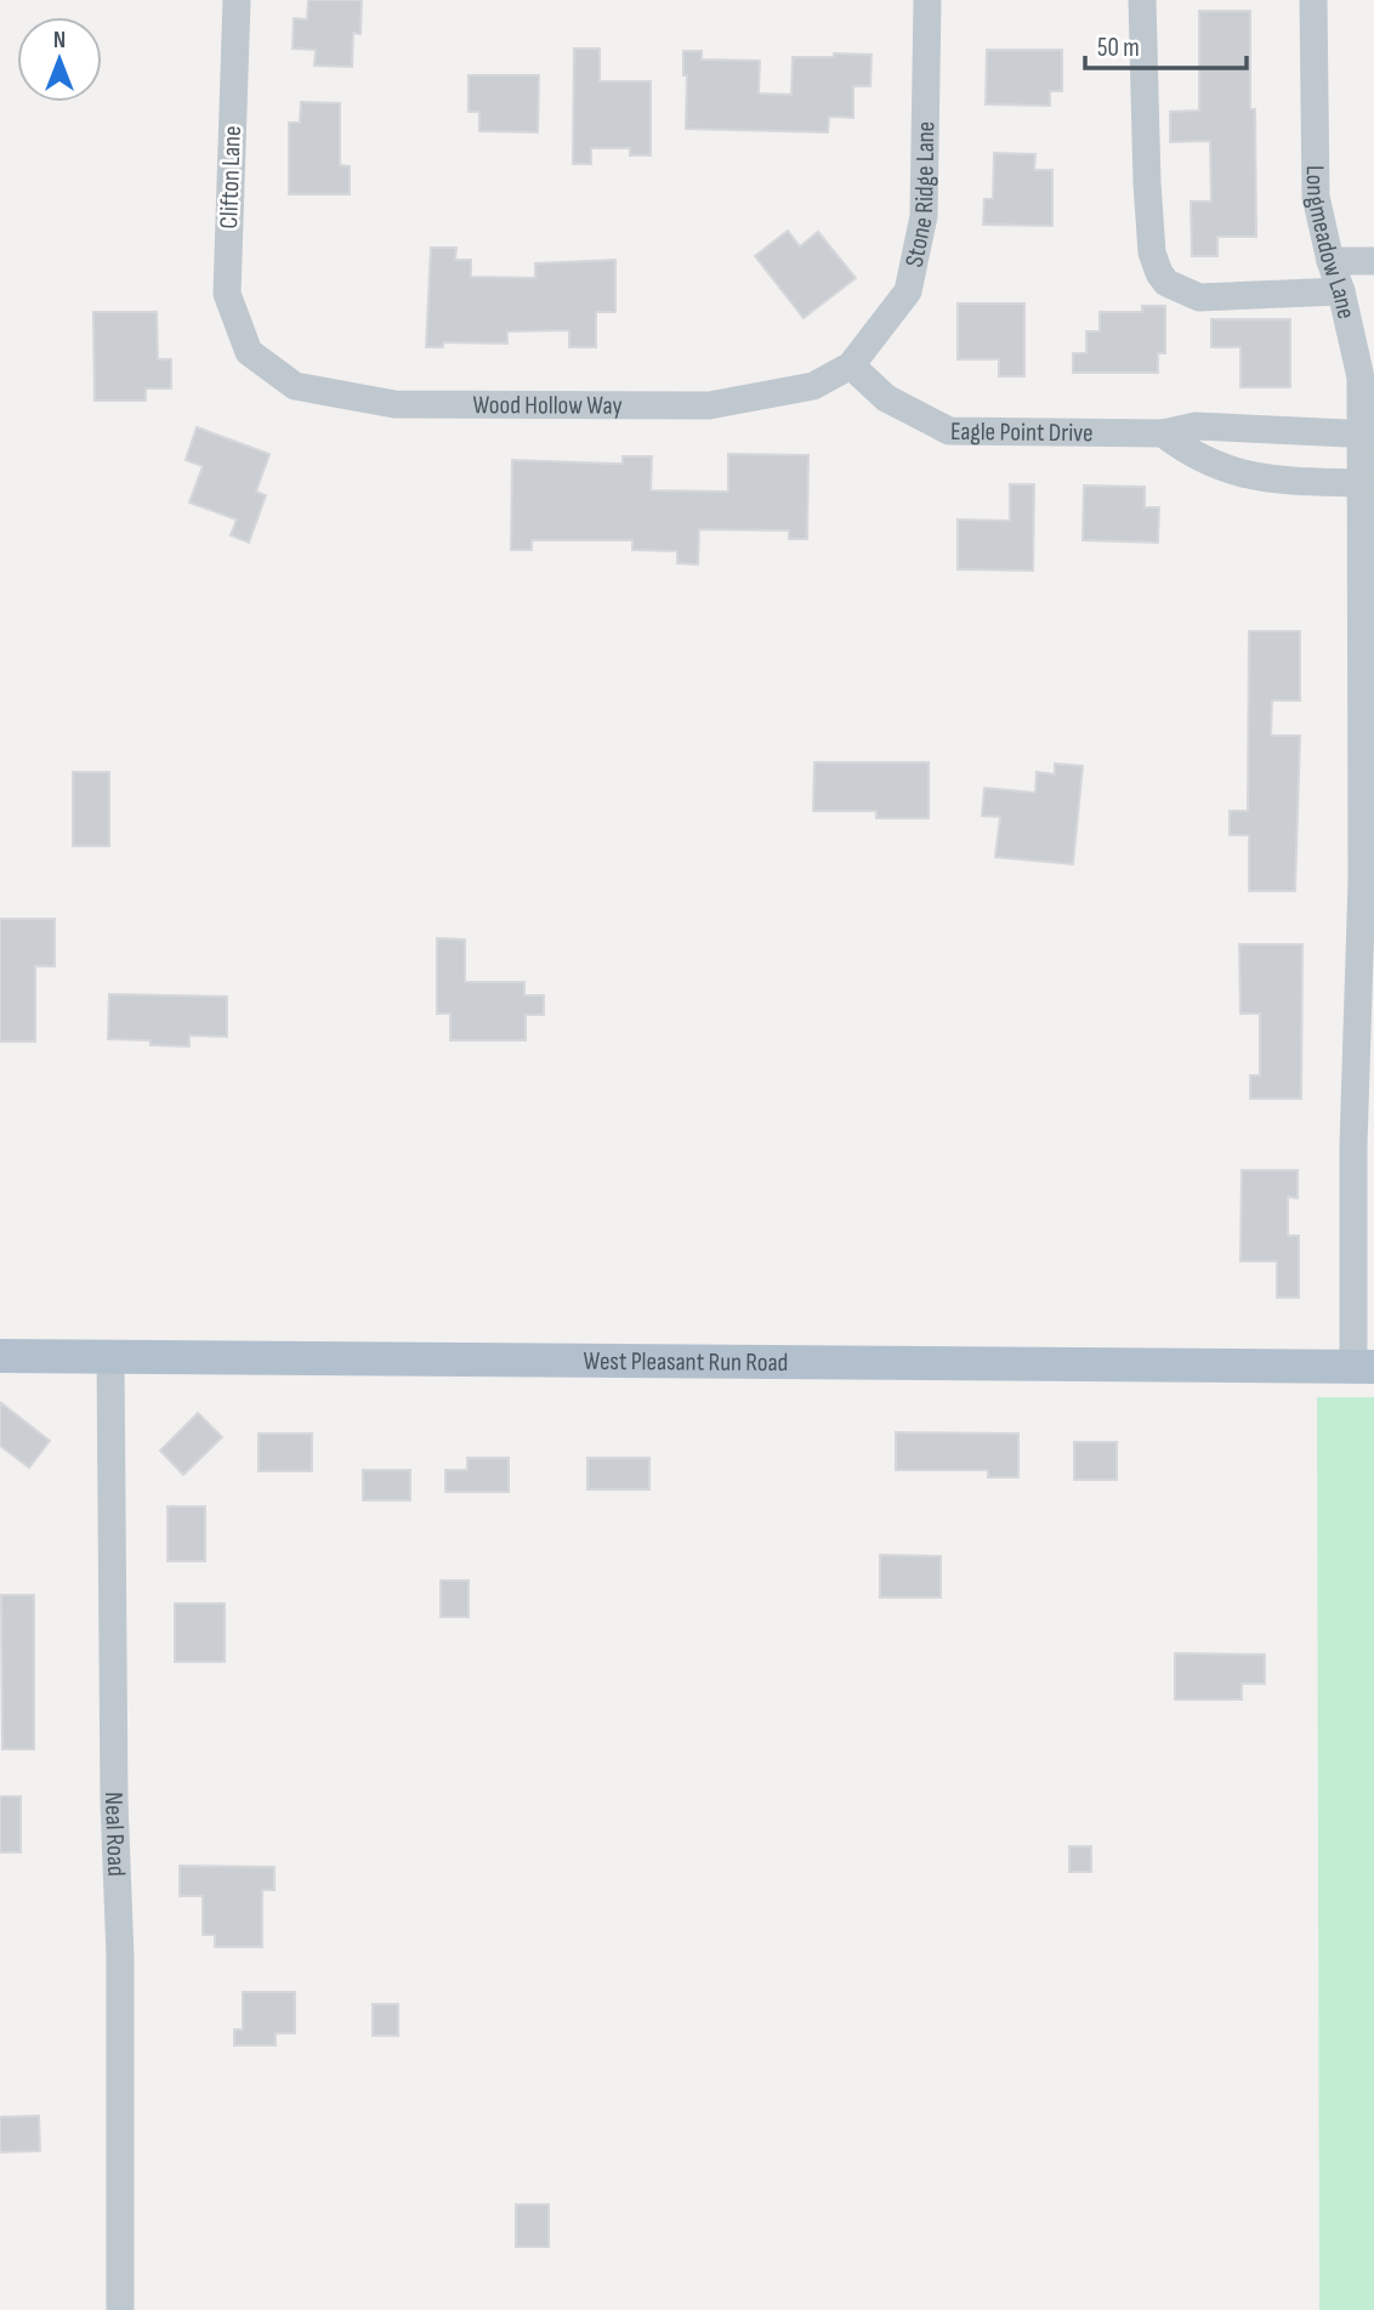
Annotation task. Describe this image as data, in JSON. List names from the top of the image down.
{
  "streets": {
    "main road": ["West Pleasant Run Road"],
    "street": [
      "Clifton Lane",
      "Stone Ridge Lane",
      "Longmeadow Lane",
      "Wood Hollow Way",
      "Eagle Point Drive",
      "Neal Road"
    ]
  },
  "crossings": [
    ["Clifton Lane", "Wood Hollow Way"],
    ["Stone Ridge Lane", "Wood Hollow Way"],
    ["Stone Ridge Lane", "Eagle Point Drive"],
    ["Longmeadow Lane", "Eagle Point Drive"],
    ["Longmeadow Lane", "West Pleasant Run Road"],
    ["Wood Hollow Way", "Eagle Point Drive"],
    ["West Pleasant Run Road", "Neal Road"]
  ],
  "scale_bar": "50 m",
  "north": "top"
}
